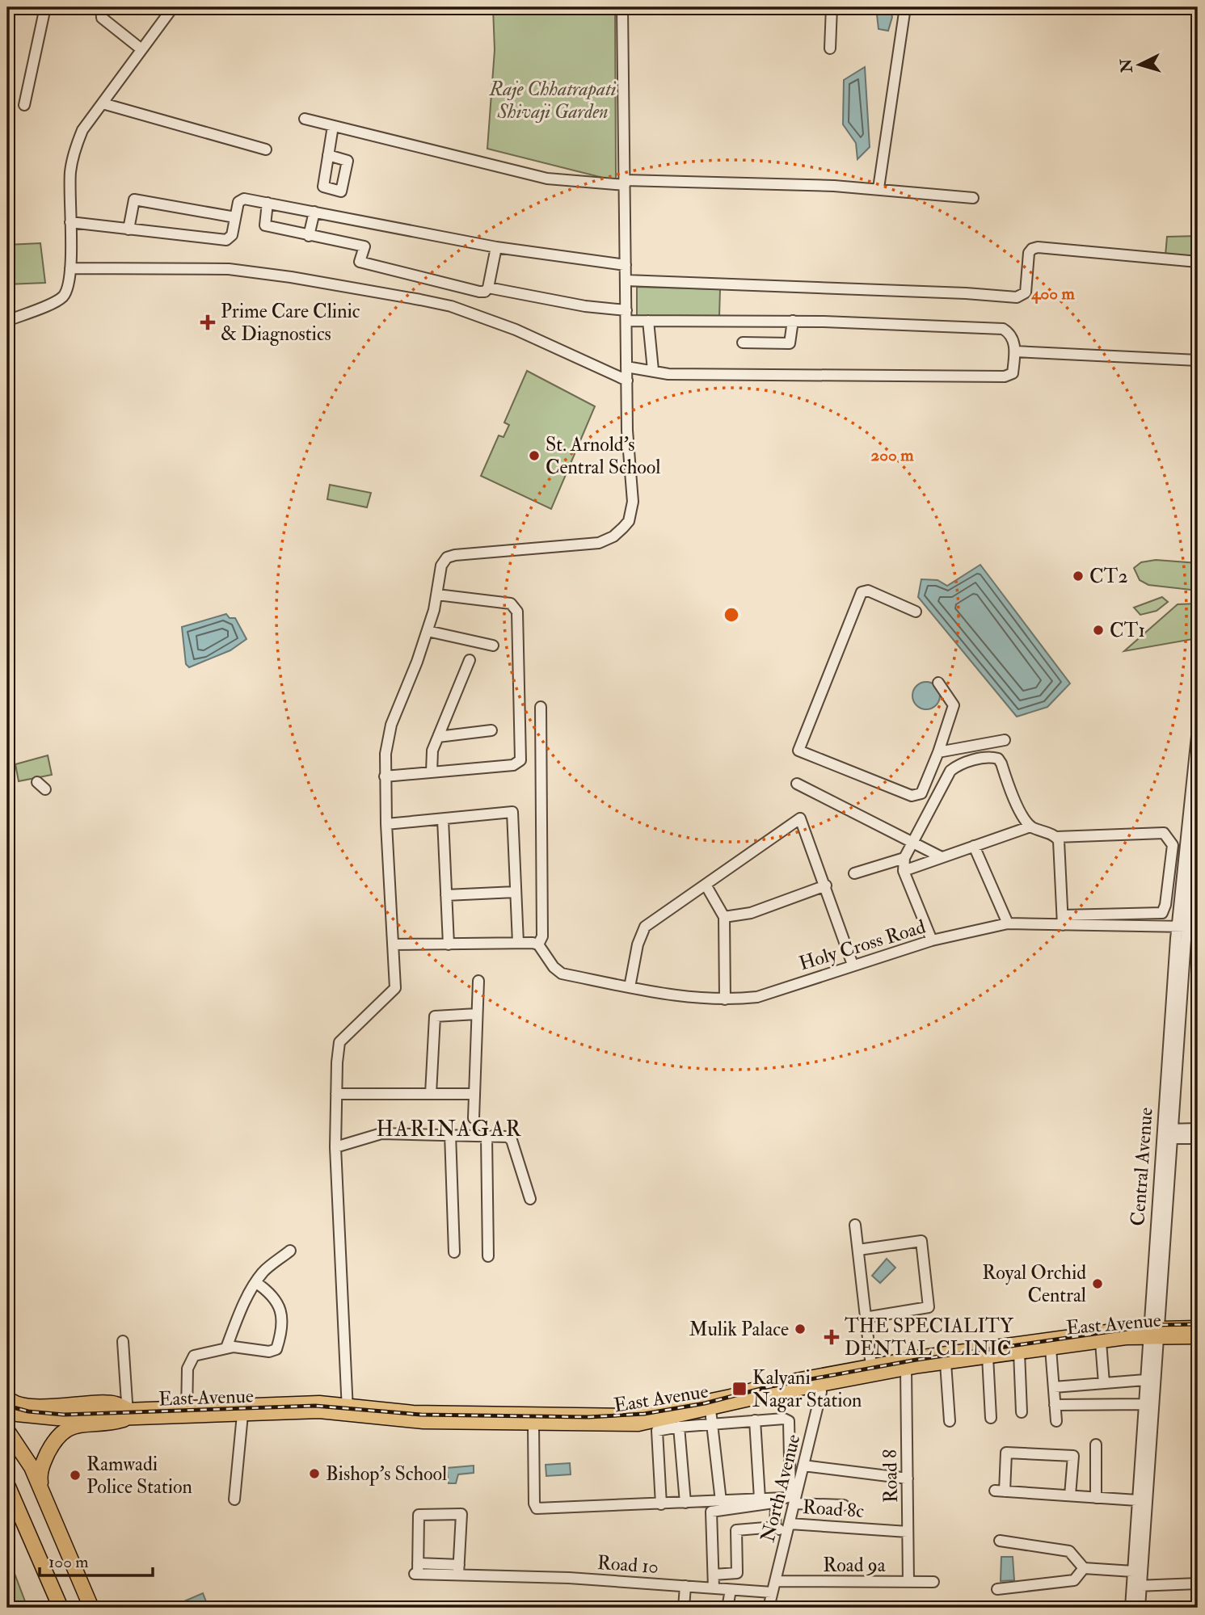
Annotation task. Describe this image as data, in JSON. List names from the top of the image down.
{
  "streets": {
    "main road": ["East Avenue"],
    "street": [
      "Holy Cross Road",
      "Central Avenue",
      "Road 8",
      "North Avenue",
      "Road 8c",
      "Road 10",
      "Road 9a"
    ]
  },
  "crossings": [
    ["Holy Cross Road", "Central Avenue"],
    ["Central Avenue", "East Avenue"],
    ["East Avenue", "Road 8"],
    ["East Avenue", "North Avenue"],
    ["Road 8", "Road 8c"],
    ["Road 8", "Road 9a"],
    ["North Avenue", "Road 8c"],
    ["North Avenue", "Road 10"],
    ["North Avenue", "Road 9a"]
  ],
  "districts": ["HARINAGAR"],
  "parks": ["Raje Chhatrapati Shivaji Garden"],
  "places": {
    "health": ["Prime Care Clinic & Diagnostics", "THE SPECIALITY DENTAL CLINIC"],
    "other": [
      "St. Arnold's Central School",
      "CT2",
      "CT1",
      "Royal Orchid Central",
      "Mulik Palace",
      "Bishop's School",
      "Ramwadi Police Station"
    ],
    "transit": ["Kalyani Nagar Station"]
  },
  "scale_bar": "100 m",
  "north": "left",
  "rings": ["400 m", "200 m"]
}
